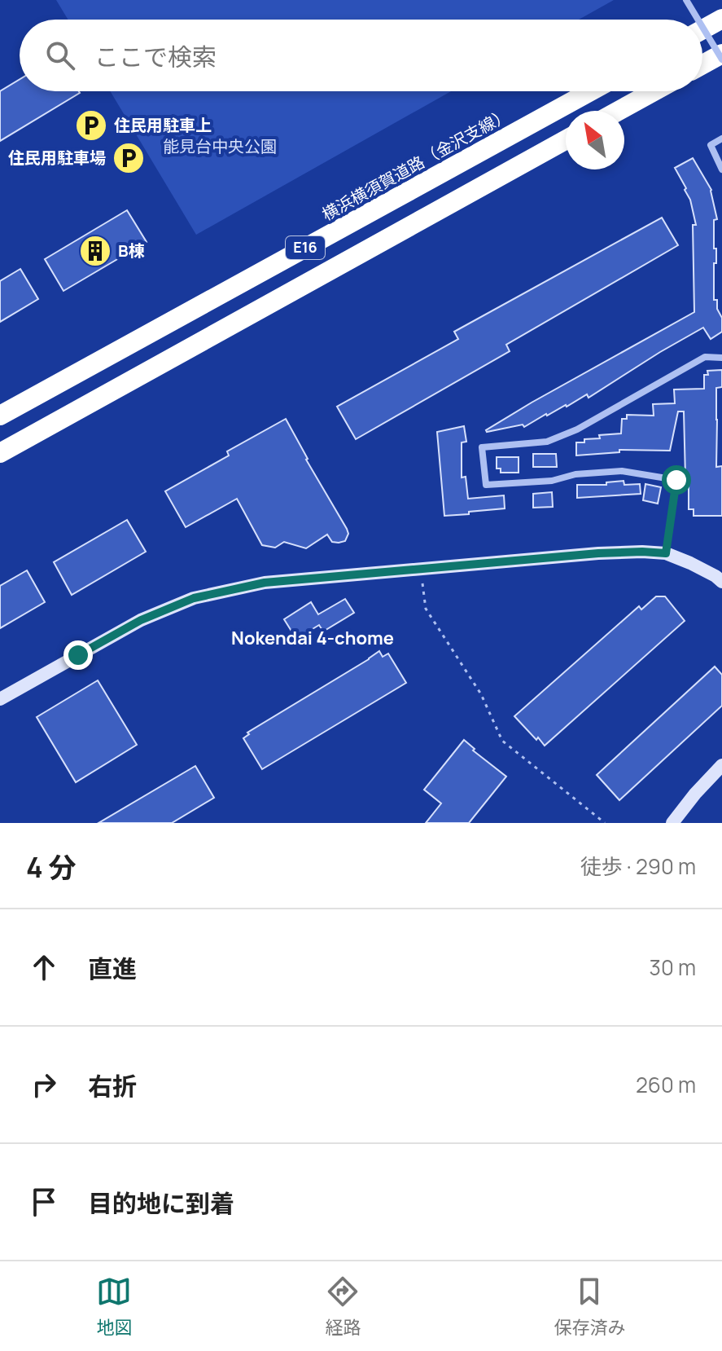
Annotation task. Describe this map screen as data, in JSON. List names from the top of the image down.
{
  "streets": {
    "highway": ["横浜横須賀道路（金沢支線）", "E16"]
  },
  "districts": ["Nokendai 4-chome"],
  "parks": ["能見台中央公園"],
  "places": {
    "parking": ["住民用駐車上", "住民用駐車場"],
    "building": ["B棟"]
  },
  "north": "top left",
  "page": {
    "search": "ここで検索",
    "heading": ["4 分", "徒歩 · 290 m"],
    "list": [
      ["直進", "30 m"],
      ["右折", "260 m"],
      "目的地に到着"
    ],
    "nav": ["地図", "経路", "保存済み"]
  }
}
